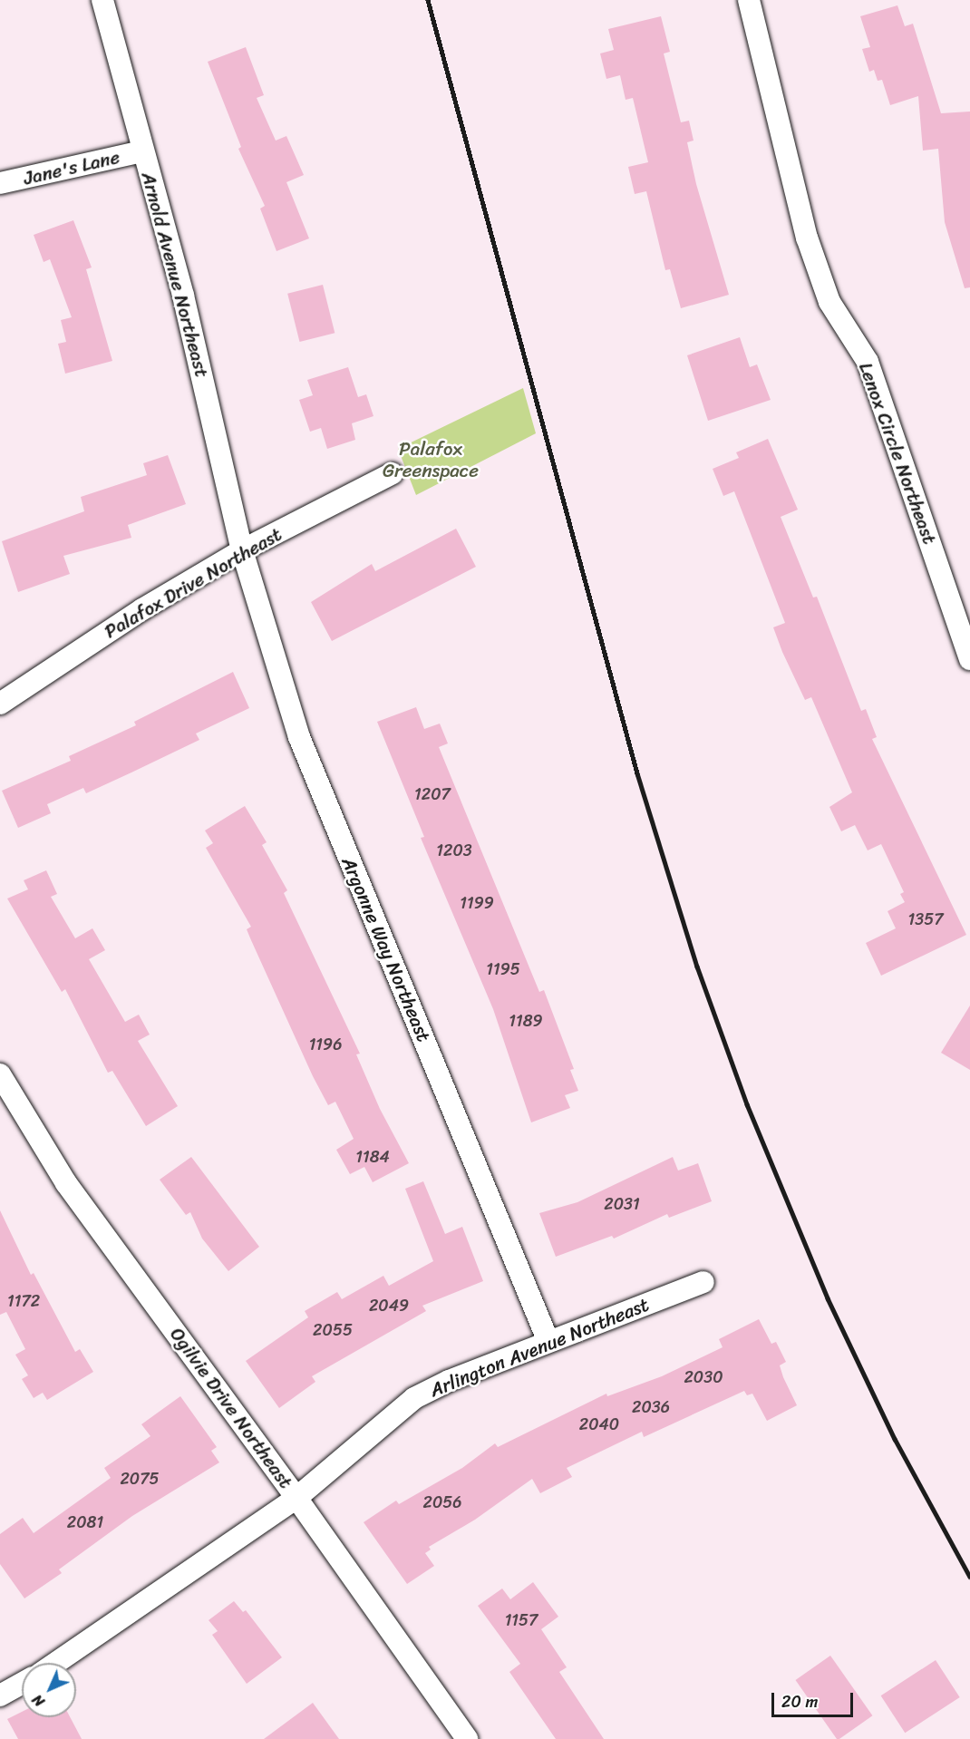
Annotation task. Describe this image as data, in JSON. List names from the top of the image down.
{
  "streets": {
    "street": [
      "Jane's Lane",
      "Arnold Avenue Northeast",
      "Lenox Circle Northeast",
      "Palafox Drive Northeast",
      "Argonne Way Northeast",
      "Arlington Avenue Northeast",
      "Ogilvie Drive Northeast"
    ]
  },
  "crossings": [
    ["Jane's Lane", "Arnold Avenue Northeast"],
    ["Arnold Avenue Northeast", "Palafox Drive Northeast"],
    ["Arnold Avenue Northeast", "Argonne Way Northeast"],
    ["Palafox Drive Northeast", "Argonne Way Northeast"],
    ["Argonne Way Northeast", "Arlington Avenue Northeast"],
    ["Arlington Avenue Northeast", "Ogilvie Drive Northeast"]
  ],
  "parks": ["Palafox Greenspace"],
  "house_numbers": [
    "1207",
    "1203",
    "1199",
    "1357",
    "1195",
    "1189",
    "1196",
    "1184",
    "2031",
    "1172",
    "2049",
    "2055",
    "2030",
    "2036",
    "2040",
    "2075",
    "2056",
    "2081",
    "1157"
  ],
  "scale_bar": "20 m",
  "north": "bottom left"
}
